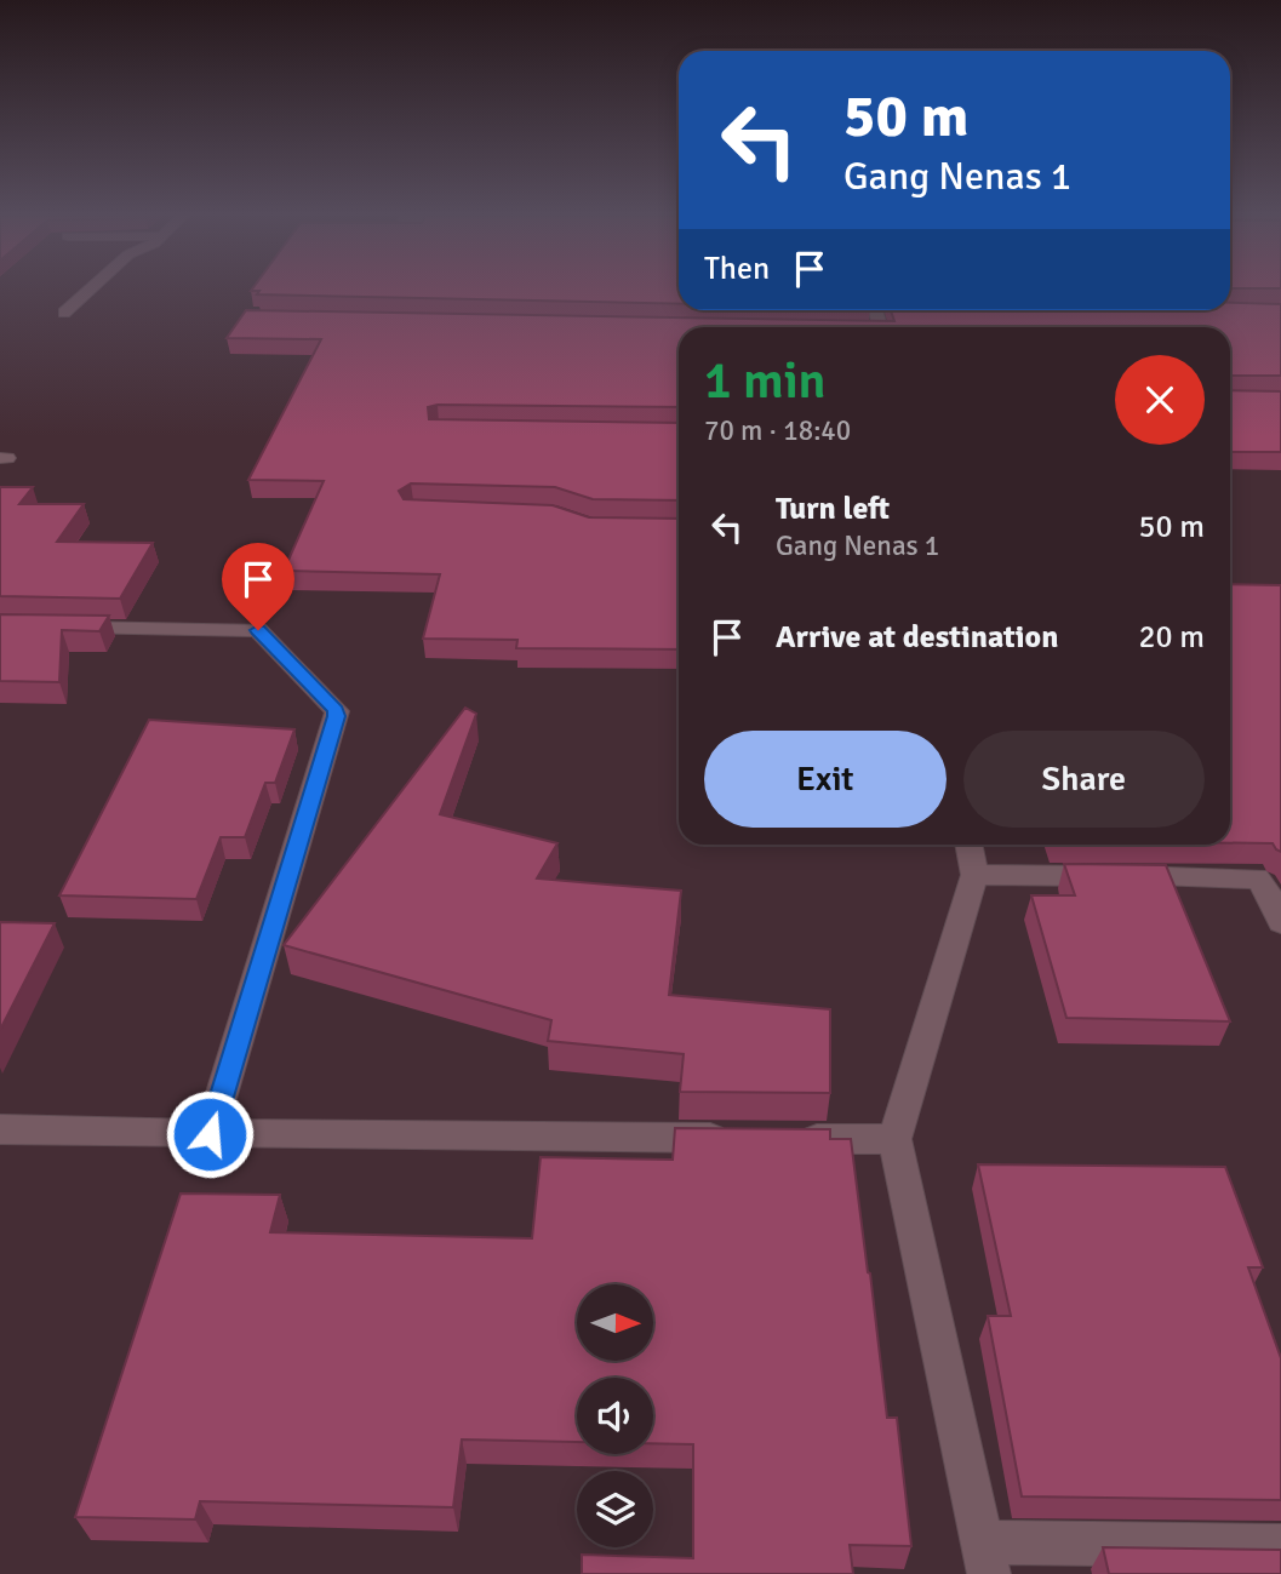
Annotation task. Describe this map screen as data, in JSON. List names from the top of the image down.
{
  "north": "right",
  "page": {
    "turn": ["50 m", "Gang Nenas 1"],
    "then": "Then",
    "heading": ["1 min", "70 m · 18:40"],
    "list": [
      {
        "name": "Turn left",
        "note": "Gang Nenas 1",
        "value": "50 m"
      },
      {
        "name": "Arrive at destination",
        "value": "20 m"
      }
    ],
    "buttons": ["Exit", "Share"]
  }
}
